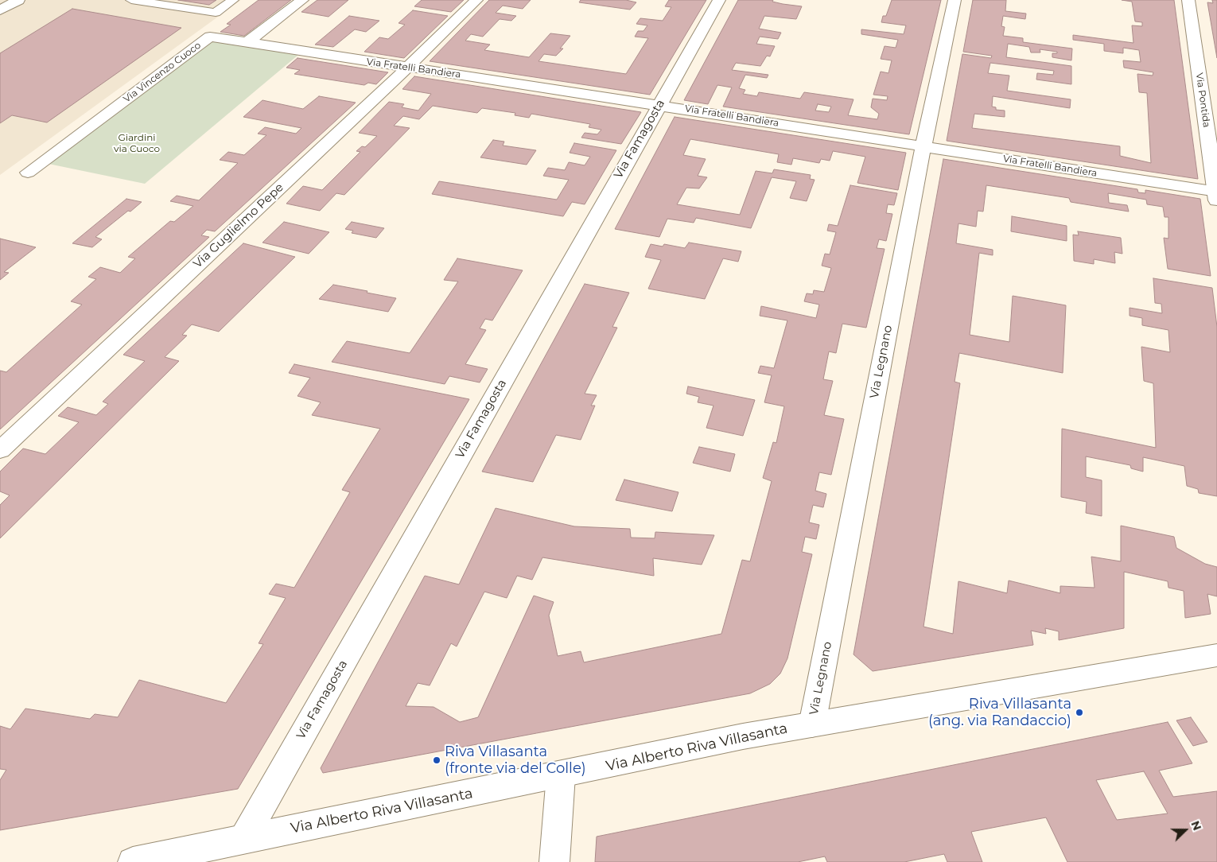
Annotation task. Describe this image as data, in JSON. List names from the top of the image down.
{
  "streets": {
    "street": [
      "Via Fratelli Bandiera",
      "Via Vincenzo Cuoco",
      "Via Pontida",
      "Via Famagosta",
      "Via Guglielmo Pepe",
      "Via Legnano",
      "Via Alberto Riva Villasanta"
    ]
  },
  "crossings": [
    ["Via Fratelli Bandiera", "Via Vincenzo Cuoco"],
    ["Via Fratelli Bandiera", "Via Pontida"],
    ["Via Fratelli Bandiera", "Via Famagosta"],
    ["Via Fratelli Bandiera", "Via Guglielmo Pepe"],
    ["Via Fratelli Bandiera", "Via Legnano"],
    ["Via Famagosta", "Via Alberto Riva Villasanta"],
    ["Via Legnano", "Via Alberto Riva Villasanta"]
  ],
  "parks": ["Giardini via Cuoco"],
  "places": ["Riva Villasanta (ang. via Randaccio)", "Riva Villasanta (fronte via del Colle)"],
  "north": "right"
}
